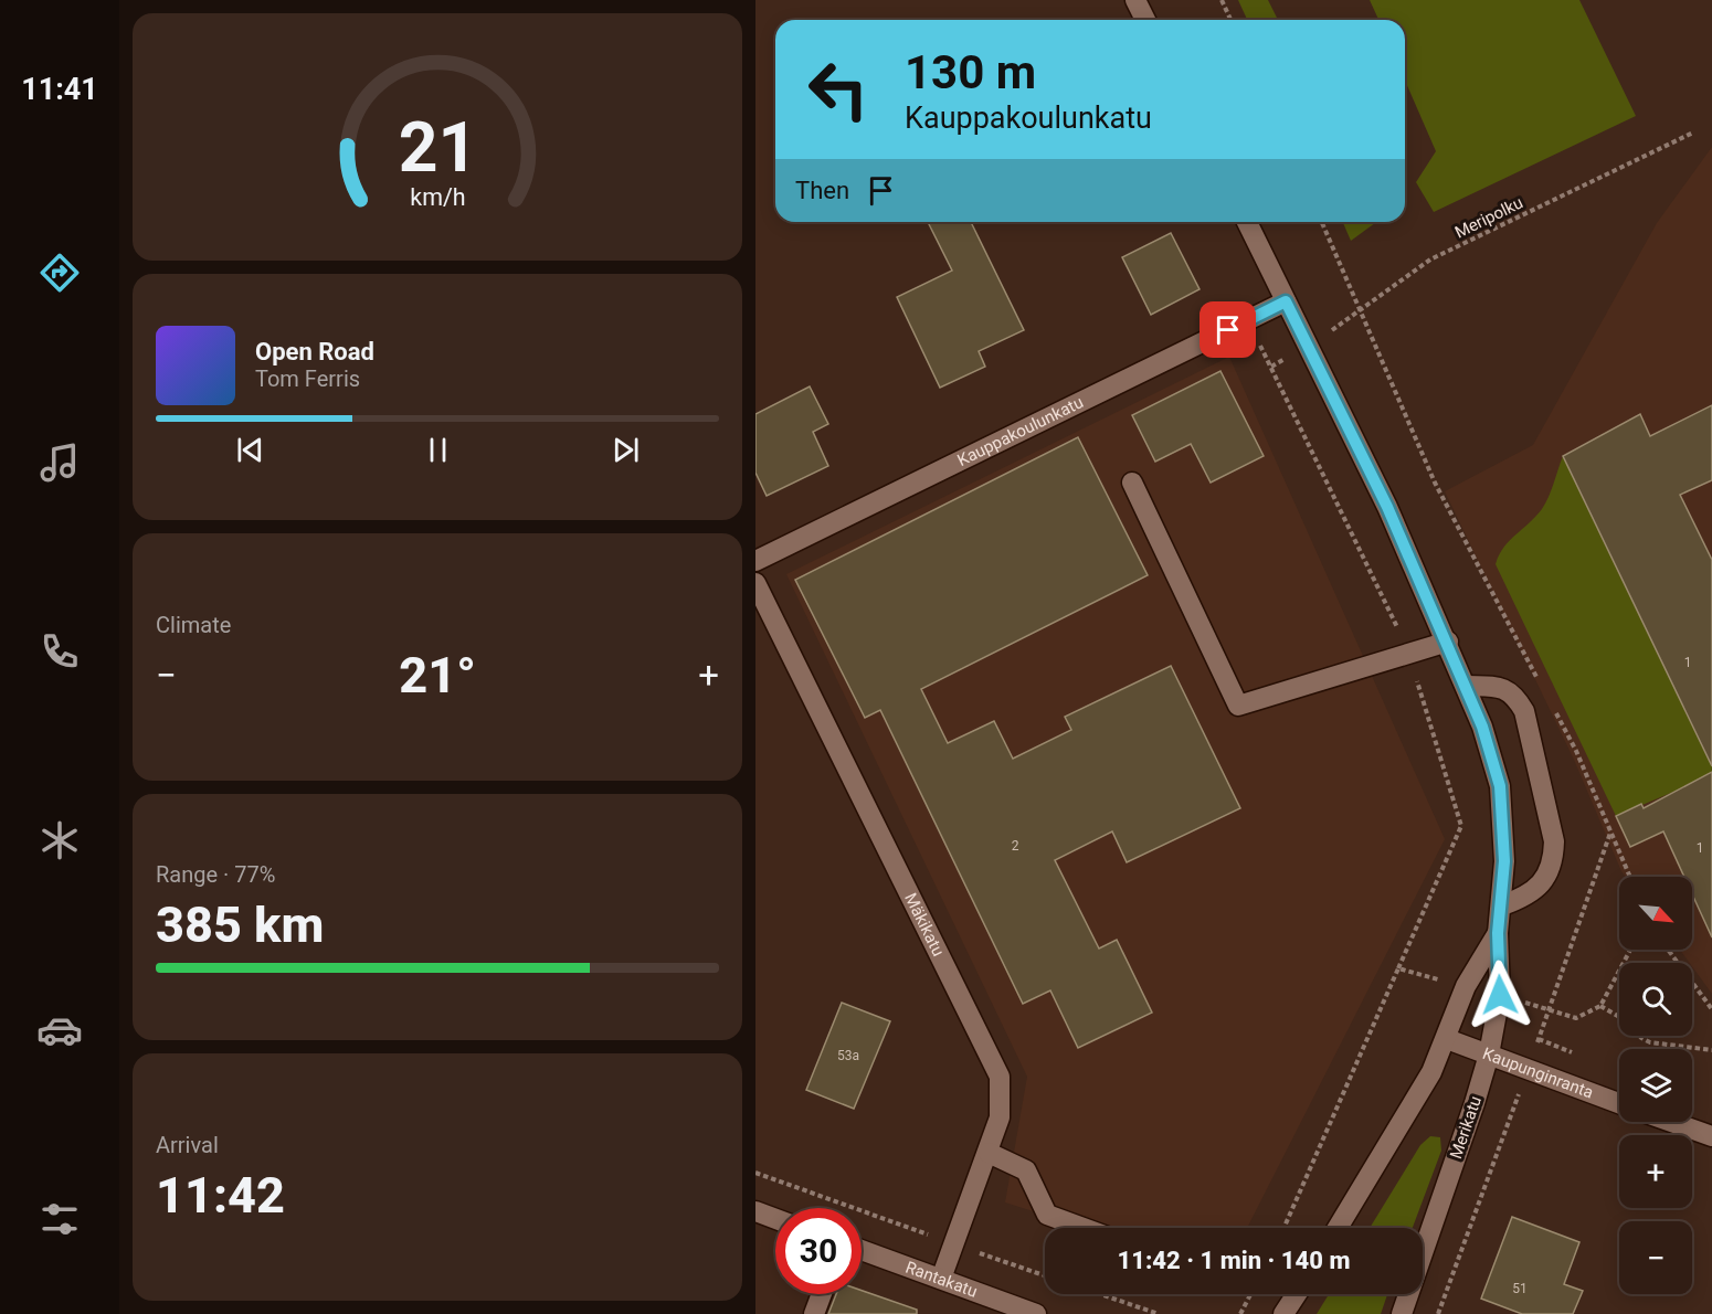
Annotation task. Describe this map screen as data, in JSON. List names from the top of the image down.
{
  "streets": {
    "street": [
      "Kauppakoulunkatu",
      "Mäkikatu",
      "Kaupunginranta",
      "Merikatu",
      "Rantakatu"
    ],
    "path": ["Meripolku"]
  },
  "crossings": [
    ["Meripolku", "Merikatu"],
    ["Kauppakoulunkatu", "Merikatu"],
    ["Mäkikatu", "Rantakatu"],
    ["Kaupunginranta", "Merikatu"]
  ],
  "house_numbers": [
    "1",
    "2",
    "1",
    "53a",
    "51"
  ],
  "north": "bottom right",
  "page": {
    "tabs": "11:41",
    "turn": ["130 m", "Kauppakoulunkatu"],
    "then": "Then",
    "song": ["Open Road", "Tom Ferris"],
    "tile": [
      "Climate",
      ["Range · 77%", "385 km"],
      ["Arrival", "11:42"]
    ],
    "heat": ["−", "21°", "+"],
    "map_buttons": ["+", "−"],
    "limit": "30",
    "trip": "11:42 · 1 min · 140 m",
    "gauge": ["21", "km/h"]
  }
}
